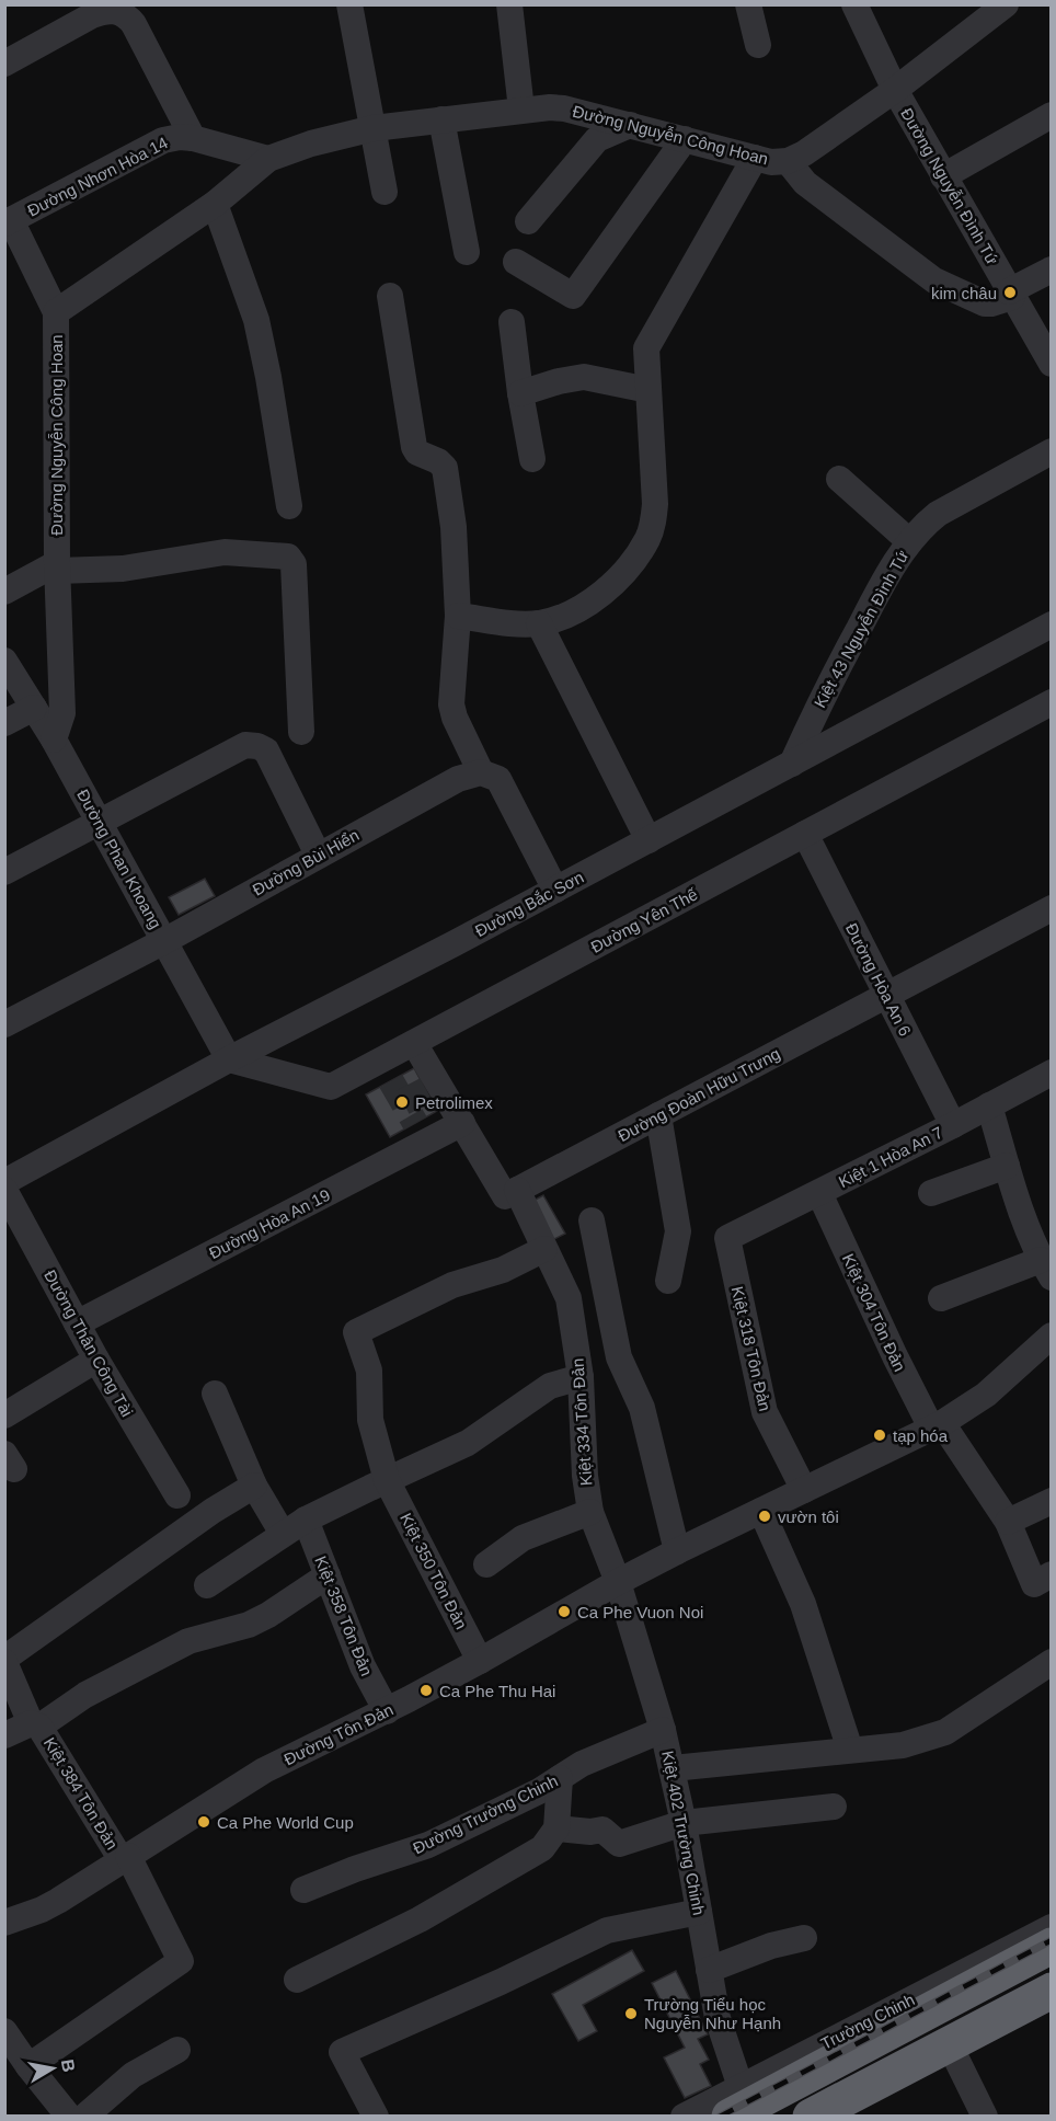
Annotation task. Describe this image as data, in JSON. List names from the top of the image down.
{
  "streets": {
    "street": [
      "Đường Nguyễn Công Hoan",
      "Đường Nhơn Hòa 14",
      "Đường Nguyễn Đình Tứ",
      "Kiệt 43 Nguyễn Đình Tứ",
      "Đường Phan Khoang",
      "Đường Bùi Hiển",
      "Đường Bắc Sơn",
      "Đường Yên Thế",
      "Đường Hòa An 6",
      "Đường Đoàn Hữu Trưng",
      "Kiệt 1 Hòa An 7",
      "Đường Hòa An 19",
      "Kiệt 304 Tôn Đản",
      "Đường Thân Công Tài",
      "Kiệt 318 Tôn Đản",
      "Kiệt 334 Tôn Đản",
      "Kiệt 350 Tôn Đản",
      "Kiệt 358 Tôn Đản",
      "Đường Tôn Đản",
      "Kiệt 384 Tôn Đản",
      "Đường Trường Chinh",
      "Kiệt 402 Trường Chinh",
      "Trường Chinh"
    ]
  },
  "crossings": [
    ["Đường Nguyễn Công Hoan", "Đường Nguyễn Đình Tứ"],
    ["Đường Nguyễn Công Hoan", "Đường Phan Khoang"],
    ["Kiệt 43 Nguyễn Đình Tứ", "Đường Bắc Sơn"],
    ["Đường Phan Khoang", "Đường Bùi Hiển"],
    ["Đường Phan Khoang", "Đường Bắc Sơn"],
    ["Đường Phan Khoang", "Đường Yên Thế"],
    ["Đường Bắc Sơn", "Đường Yên Thế"],
    ["Đường Yên Thế", "Đường Hòa An 6"],
    ["Đường Hòa An 6", "Đường Đoàn Hữu Trưng"],
    ["Đường Hòa An 6", "Kiệt 1 Hòa An 7"],
    ["Đường Đoàn Hữu Trưng", "Kiệt 334 Tôn Đản"],
    ["Kiệt 1 Hòa An 7", "Kiệt 304 Tôn Đản"],
    ["Kiệt 1 Hòa An 7", "Kiệt 318 Tôn Đản"],
    ["Đường Hòa An 19", "Đường Thân Công Tài"],
    ["Kiệt 304 Tôn Đản", "Đường Tôn Đản"],
    ["Kiệt 318 Tôn Đản", "Đường Tôn Đản"],
    ["Kiệt 334 Tôn Đản", "Đường Tôn Đản"],
    ["Kiệt 334 Tôn Đản", "Kiệt 402 Trường Chinh"],
    ["Kiệt 350 Tôn Đản", "Đường Tôn Đản"],
    ["Kiệt 358 Tôn Đản", "Đường Tôn Đản"],
    ["Đường Tôn Đản", "Kiệt 384 Tôn Đản"],
    ["Đường Tôn Đản", "Kiệt 402 Trường Chinh"],
    ["Đường Trường Chinh", "Kiệt 402 Trường Chinh"],
    ["Kiệt 402 Trường Chinh", "Trường Chinh"]
  ],
  "places": [
    "kim châu",
    "Petrolimex",
    "tạp hóa",
    "vườn tôi",
    "Ca Phe Vuon Noi",
    "Ca Phe Thu Hai",
    "Ca Phe World Cup",
    "Trường Tiểu học Nguyễn Như Hạnh"
  ],
  "north": "right"
}
